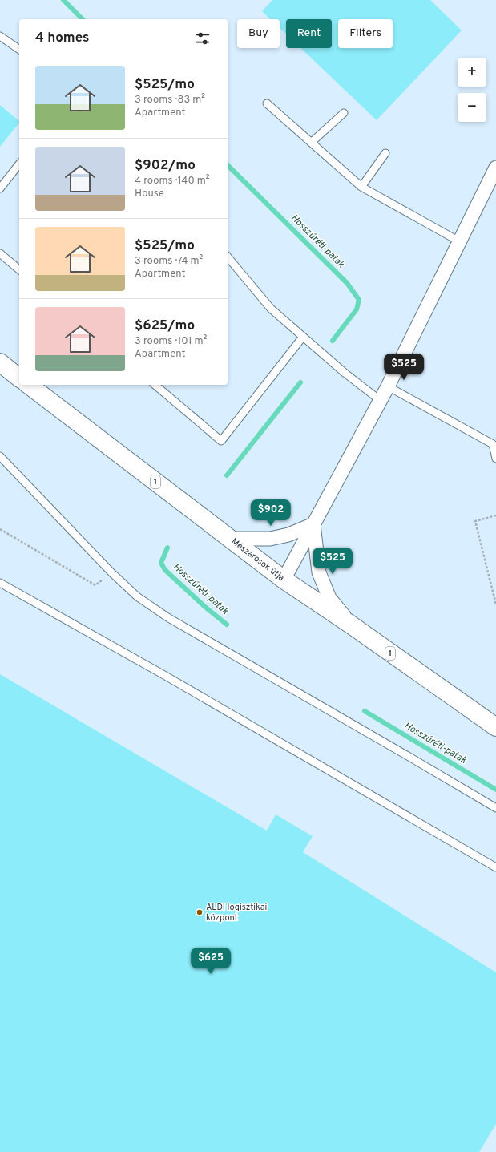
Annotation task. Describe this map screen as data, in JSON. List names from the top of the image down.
{
  "streets": {
    "main road": ["1", "Mészárosok útja"]
  },
  "water": ["Hosszúréti-patak"],
  "places": ["ALDI logisztikai központ"],
  "page": {
    "chip": ["Buy", "Rent", "Filters"],
    "heading": "4 homes",
    "map_buttons": ["+", "−"],
    "list": [
      {
        "name": "$525/mo",
        "note": "3 rooms · 83 m² · Apartment"
      },
      {
        "name": "$902/mo",
        "note": "4 rooms · 140 m² · House"
      },
      {
        "name": "$525/mo",
        "note": "3 rooms · 74 m² · Apartment"
      },
      {
        "name": "$625/mo",
        "note": "3 rooms · 101 m² · Apartment"
      }
    ],
    "price": [
      "$525",
      "$902",
      "$525",
      "$625"
    ]
  }
}
